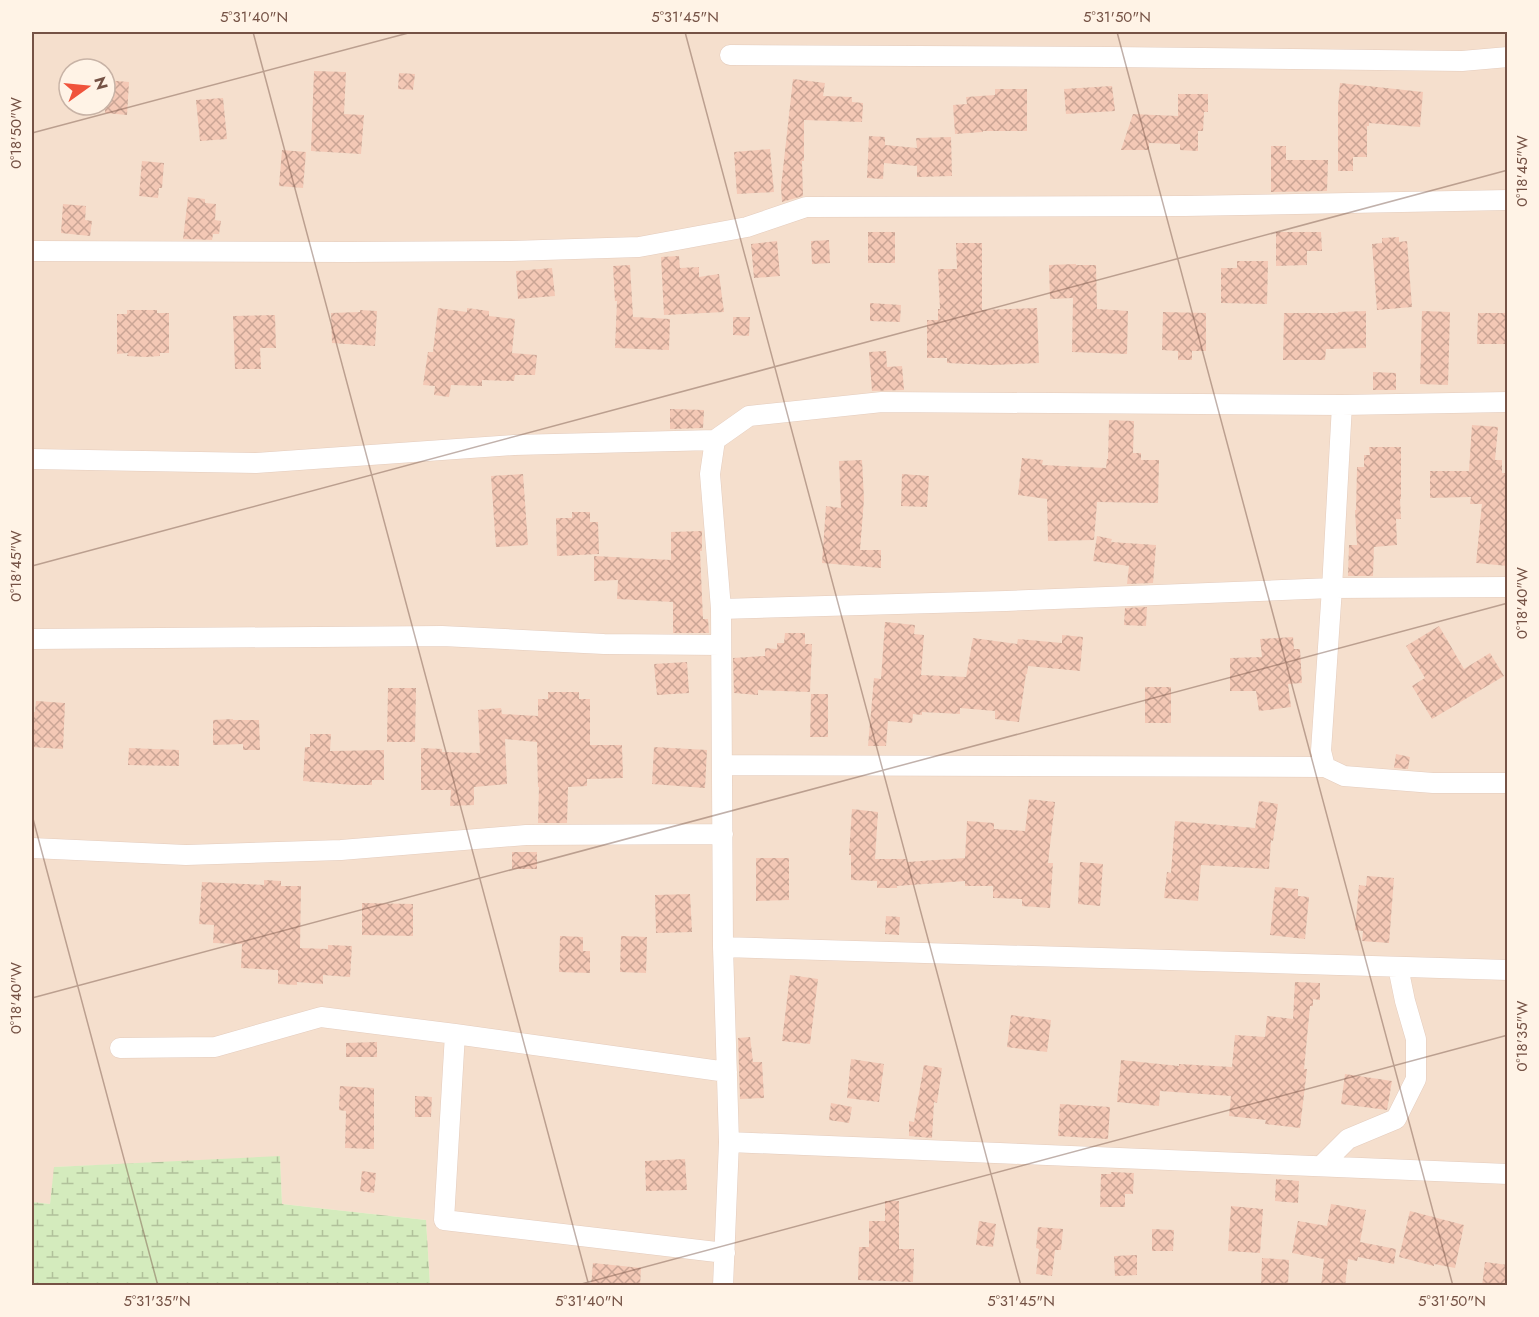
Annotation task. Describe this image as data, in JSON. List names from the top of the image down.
{
  "north": "right",
  "coordinates": [
    "5°31'40\"N",
    "5°31'45\"N",
    "5°31'50\"N",
    "0°18'50\"W",
    "0°18'45\"W",
    "0°18'40\"W",
    "0°18'35\"W",
    "5°31'35\"N"
  ]
}
